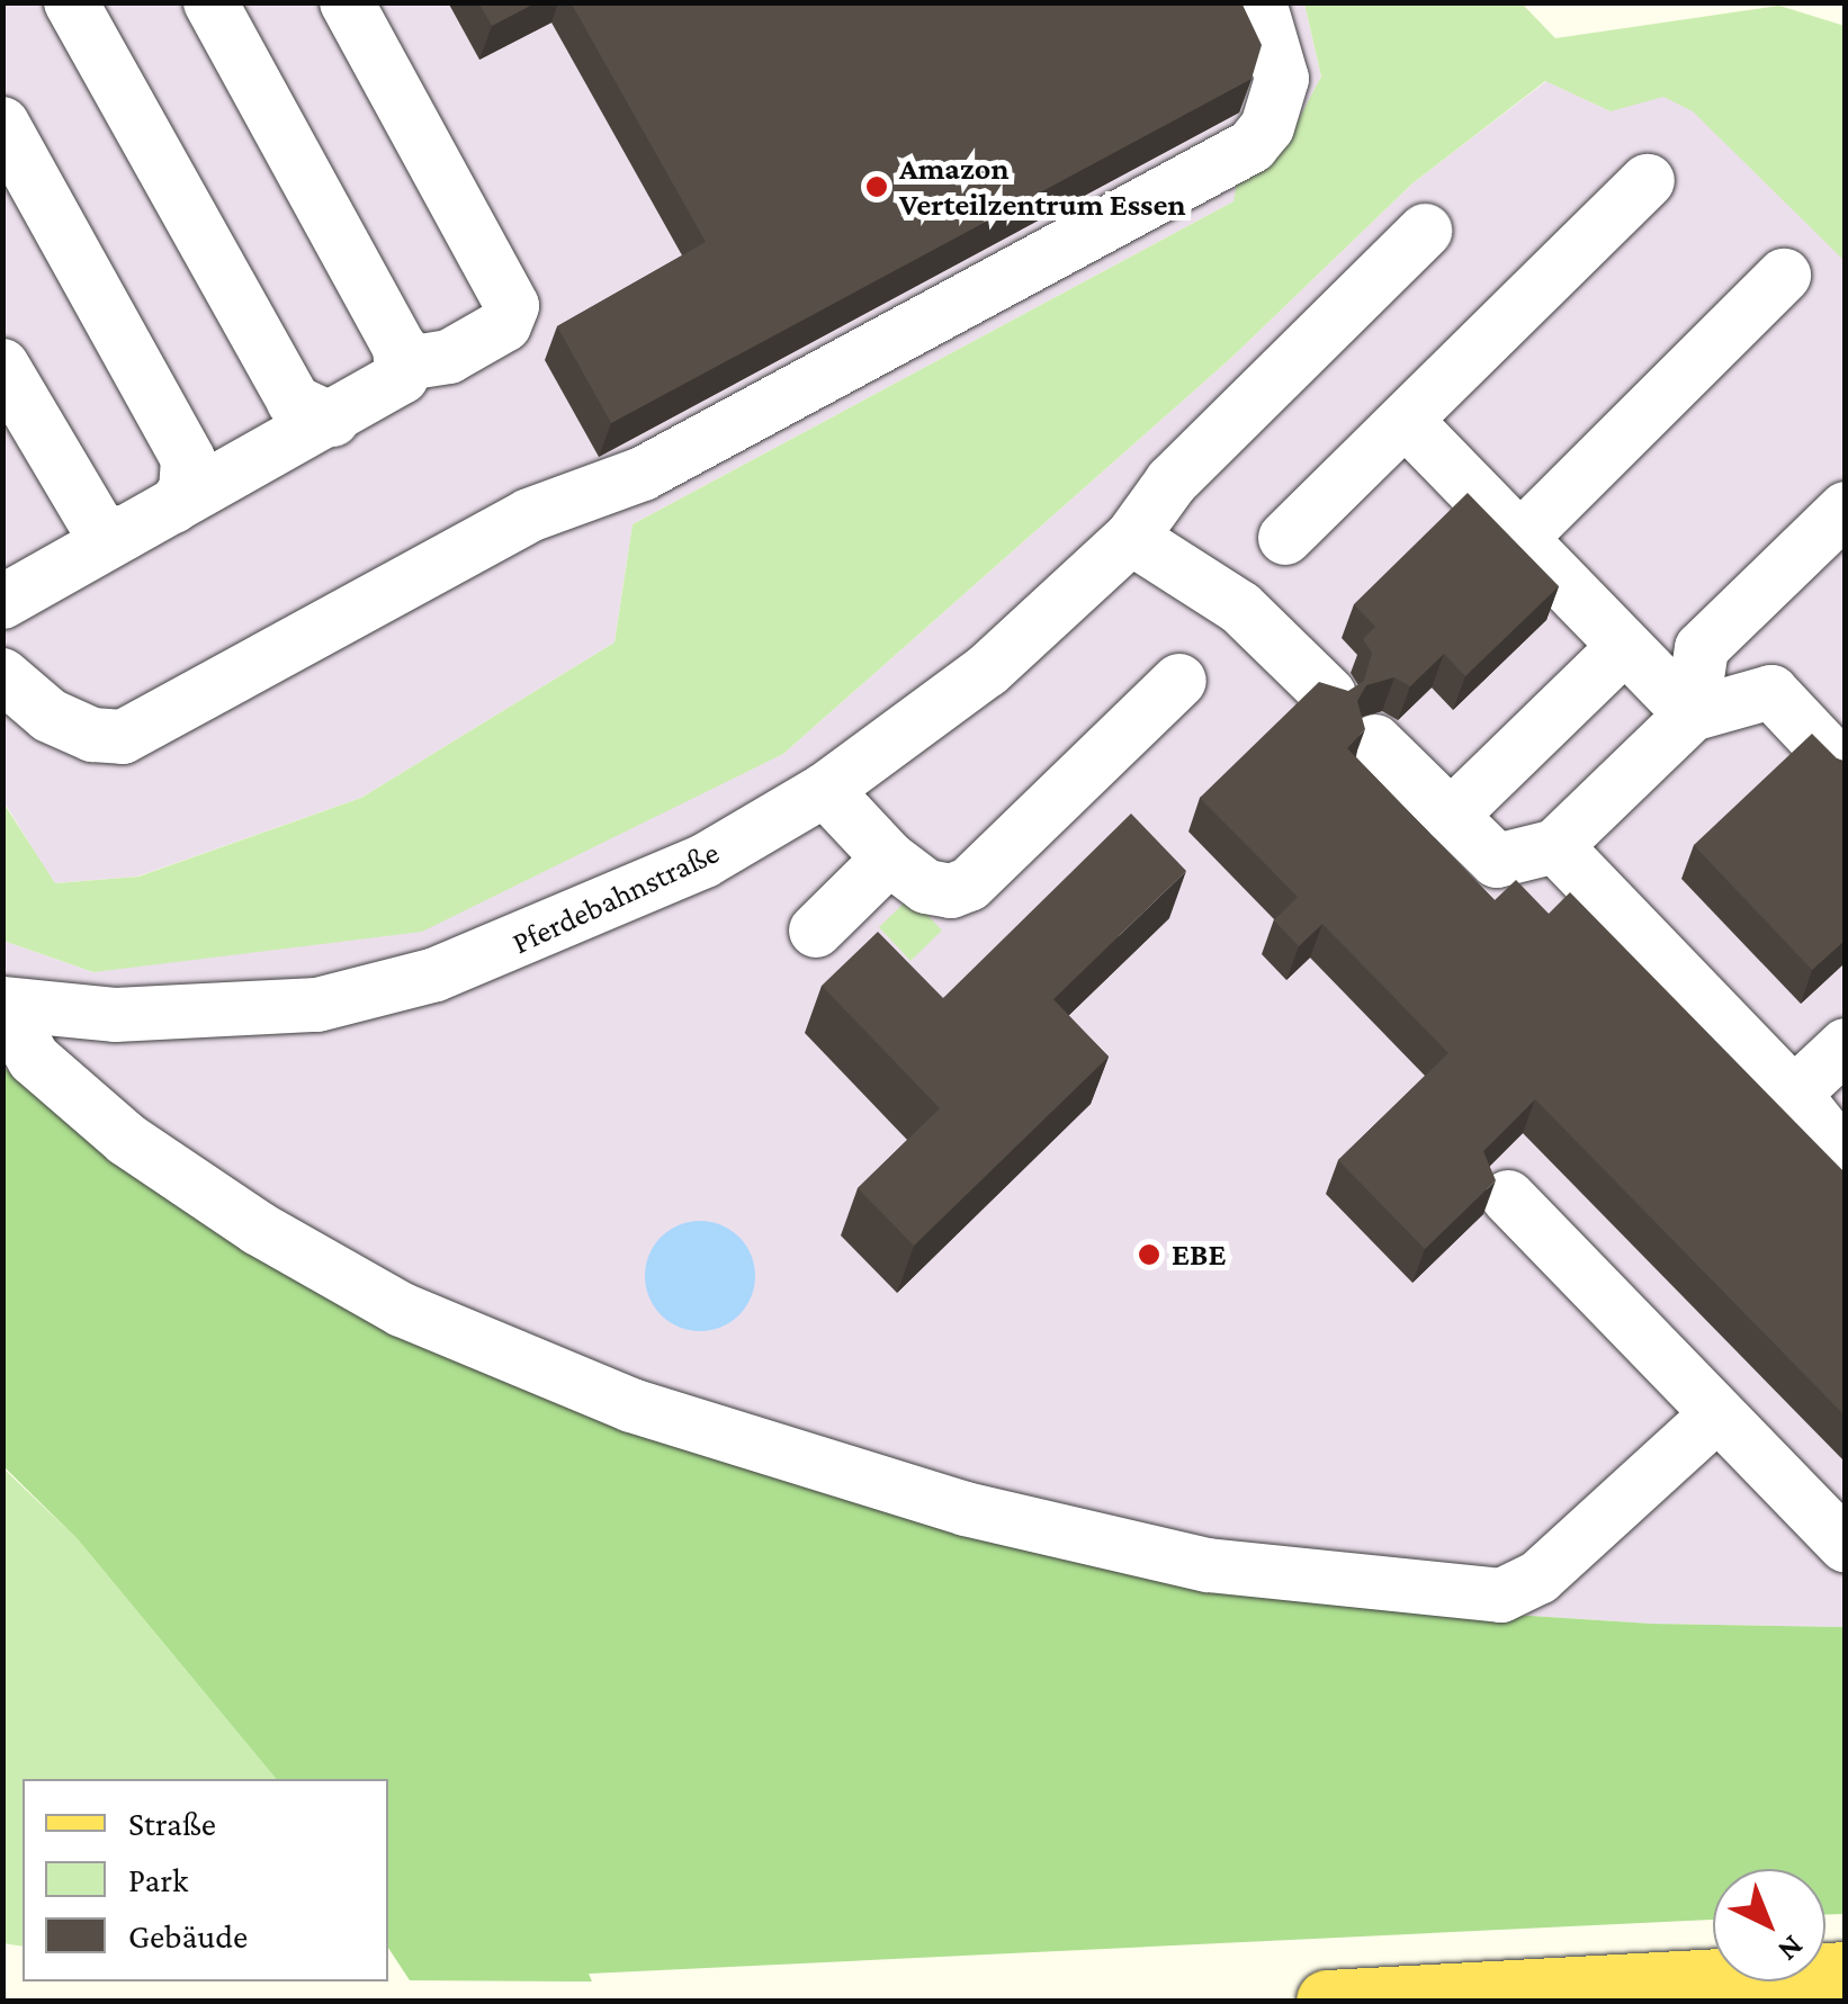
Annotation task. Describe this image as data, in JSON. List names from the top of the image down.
{
  "streets": {
    "lane": ["Pferdebahnstraße"]
  },
  "places": ["Amazon Verteilzentrum Essen", "EBE"],
  "legend": ["Straße", "Park", "Gebäude"],
  "north": "bottom right"
}
